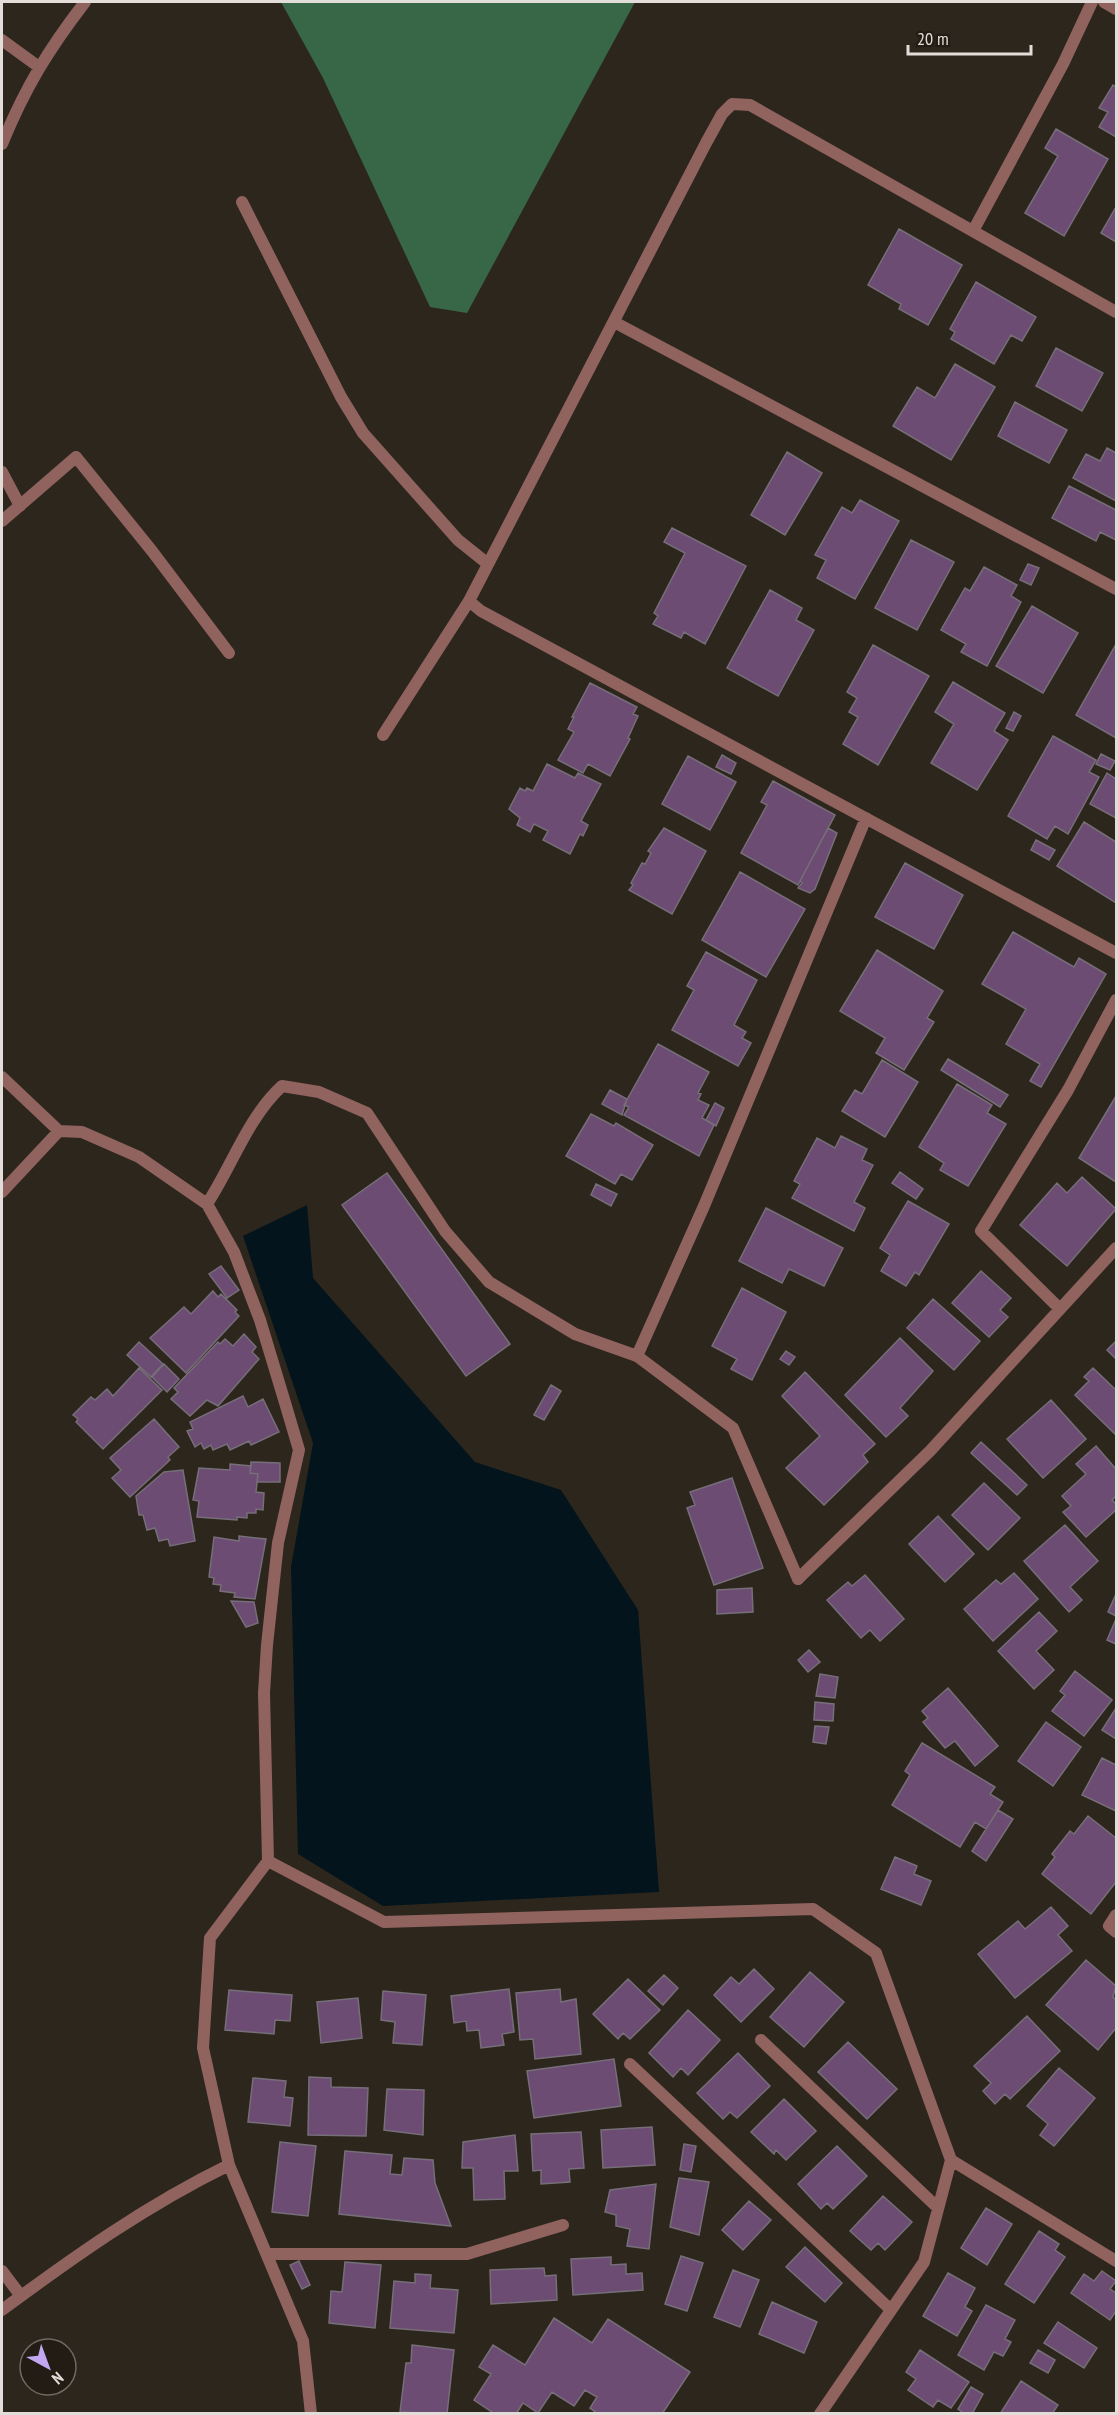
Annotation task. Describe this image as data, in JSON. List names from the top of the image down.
{
  "scale_bar": "20 m",
  "north": "bottom right"
}
